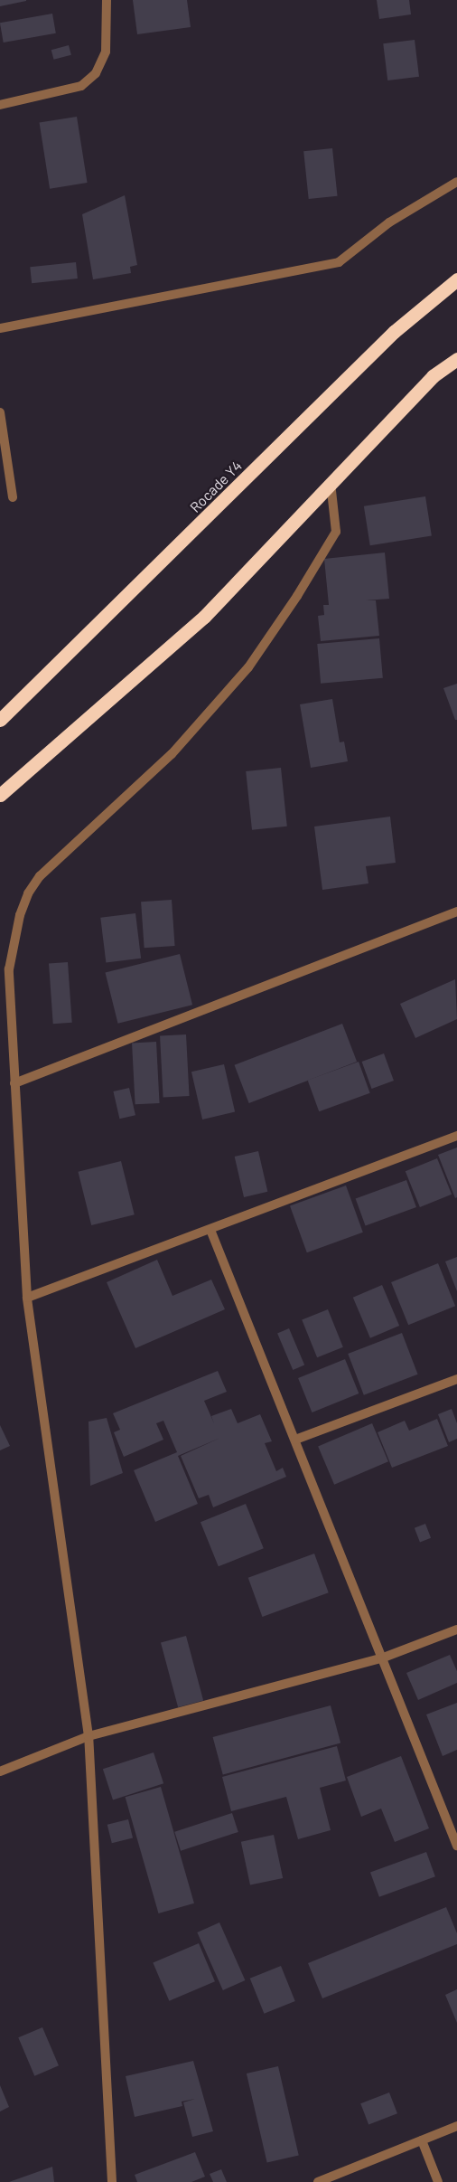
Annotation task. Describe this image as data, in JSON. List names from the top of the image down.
{
  "streets": {
    "highway": ["Rocade Y4"]
  }
}
